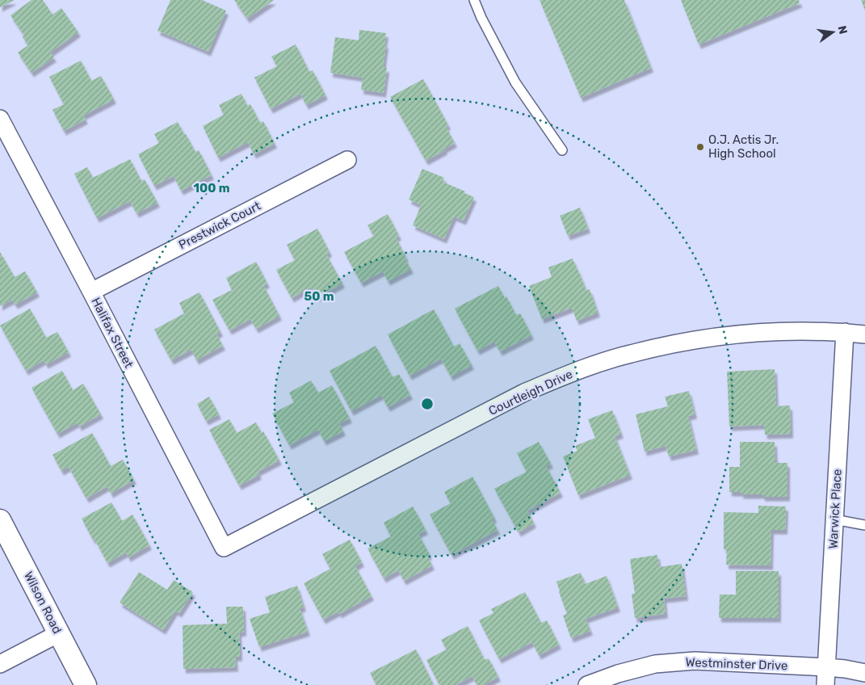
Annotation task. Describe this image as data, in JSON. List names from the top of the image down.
{
  "streets": {
    "street": [
      "Prestwick Court",
      "Halifax Street",
      "Courtleigh Drive",
      "Warwick Place",
      "Wilson Road",
      "Westminster Drive"
    ]
  },
  "crossings": [
    ["Prestwick Court", "Halifax Street"],
    ["Halifax Street", "Courtleigh Drive"],
    ["Courtleigh Drive", "Warwick Place"],
    ["Warwick Place", "Westminster Drive"]
  ],
  "places": ["O.J. Actis Jr. High School"],
  "north": "right",
  "rings": ["100 m", "50 m"]
}
